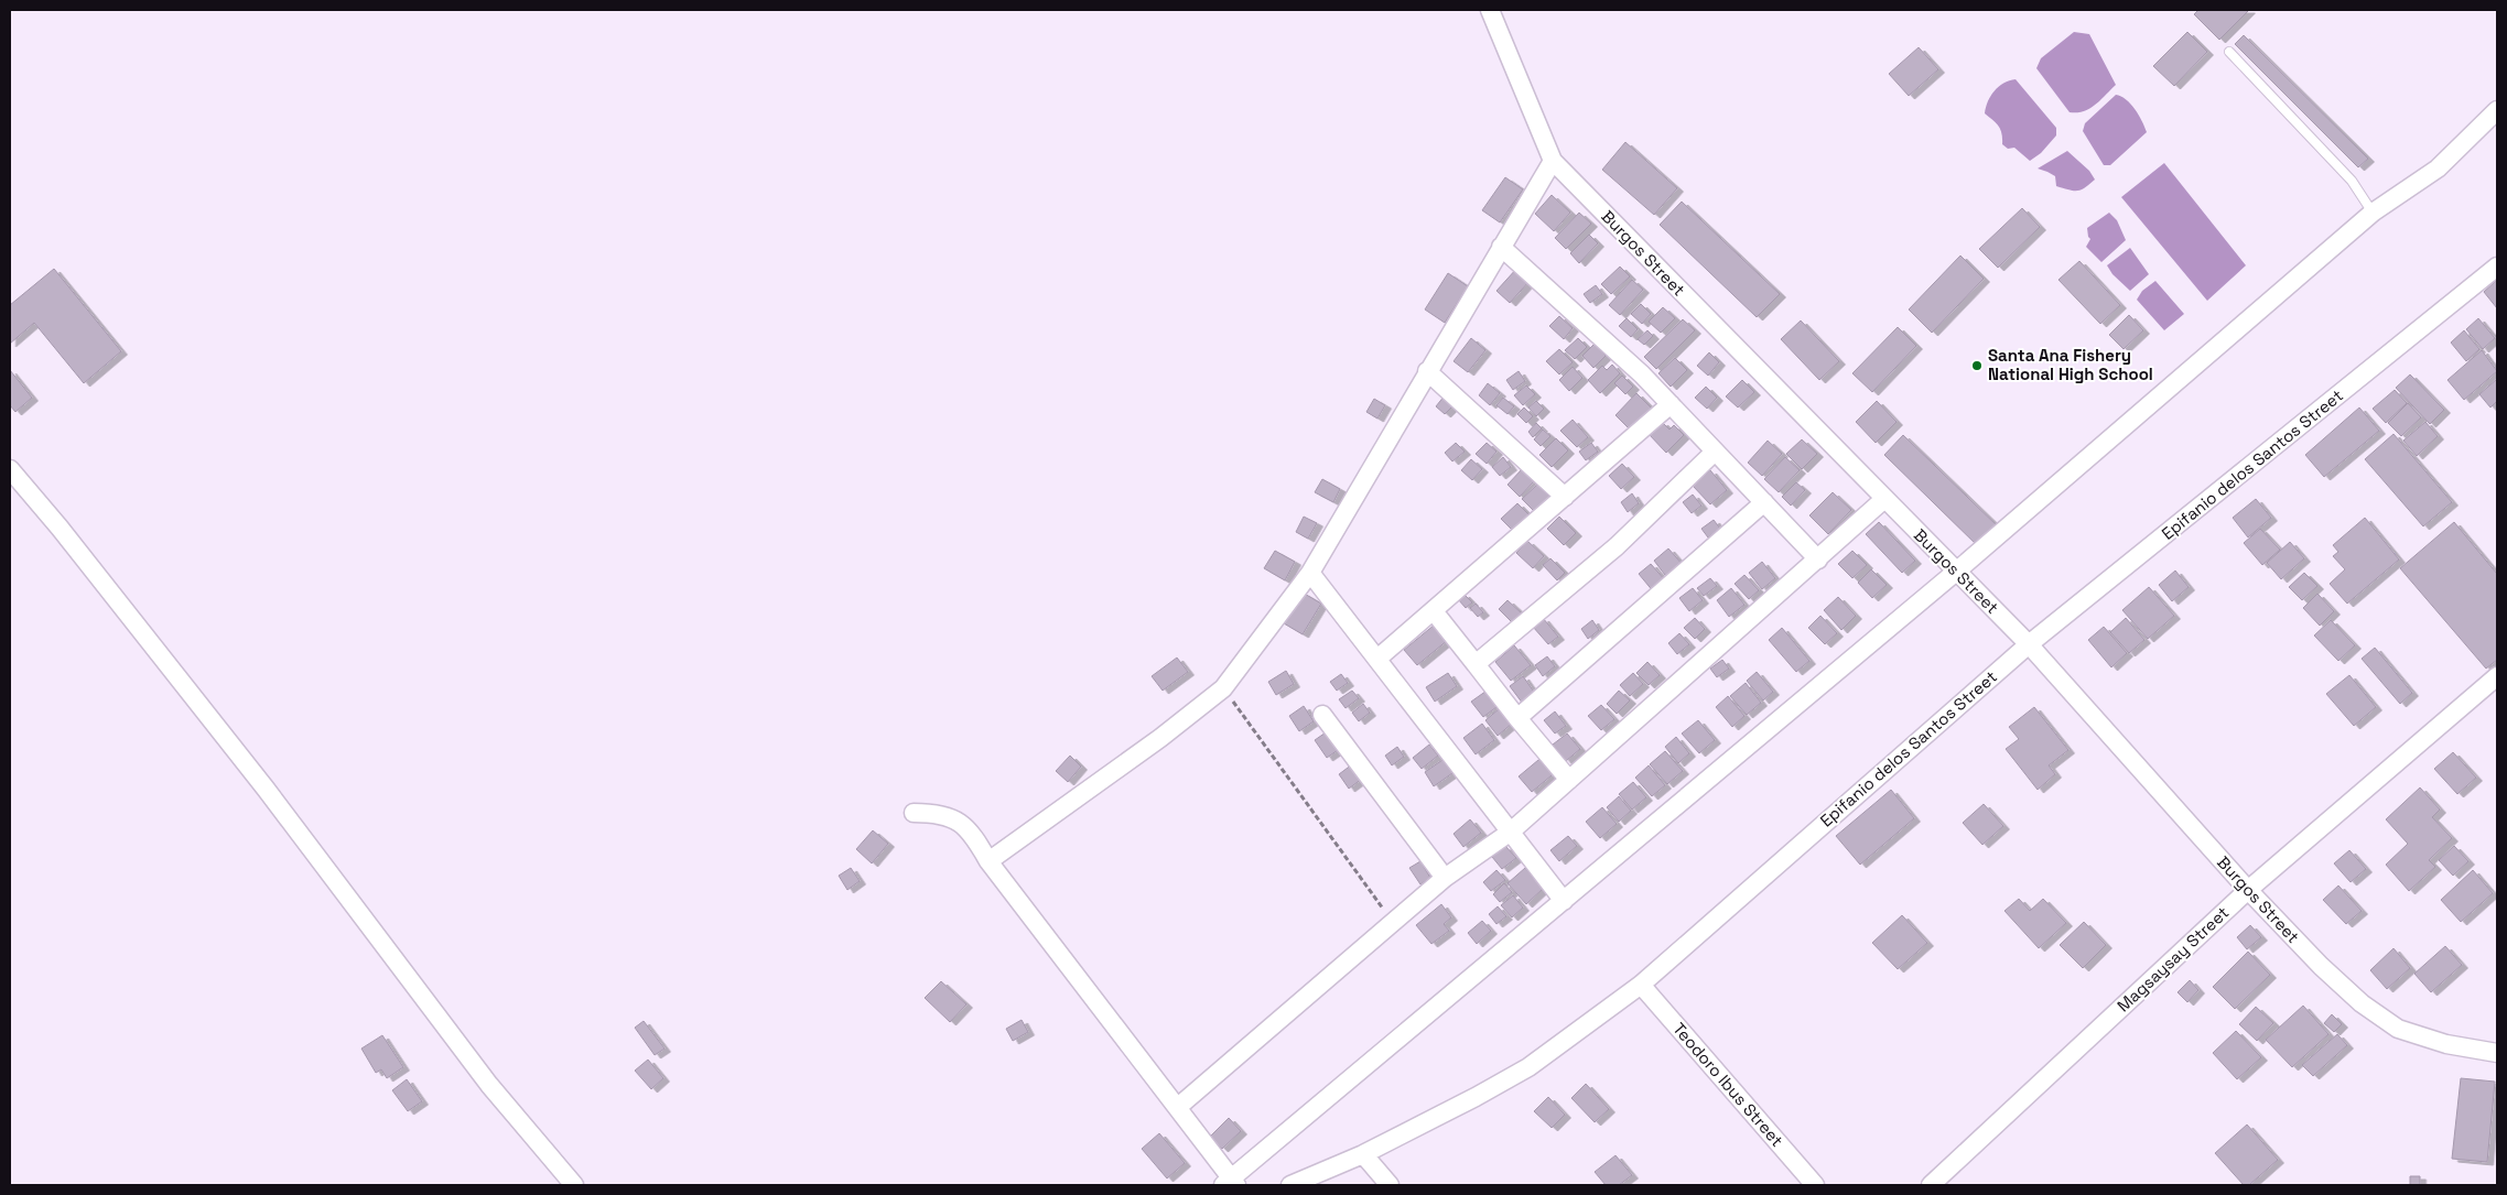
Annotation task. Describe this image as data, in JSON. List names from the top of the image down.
{
  "streets": {
    "street": [
      "Burgos Street",
      "Epifanio delos Santos Street",
      "Magsaysay Street",
      "Teodoro Ibus Street"
    ]
  },
  "crossings": [
    ["Burgos Street", "Epifanio delos Santos Street"],
    ["Burgos Street", "Magsaysay Street"],
    ["Epifanio delos Santos Street", "Teodoro Ibus Street"]
  ],
  "places": ["Santa Ana Fishery National High School"]
}
